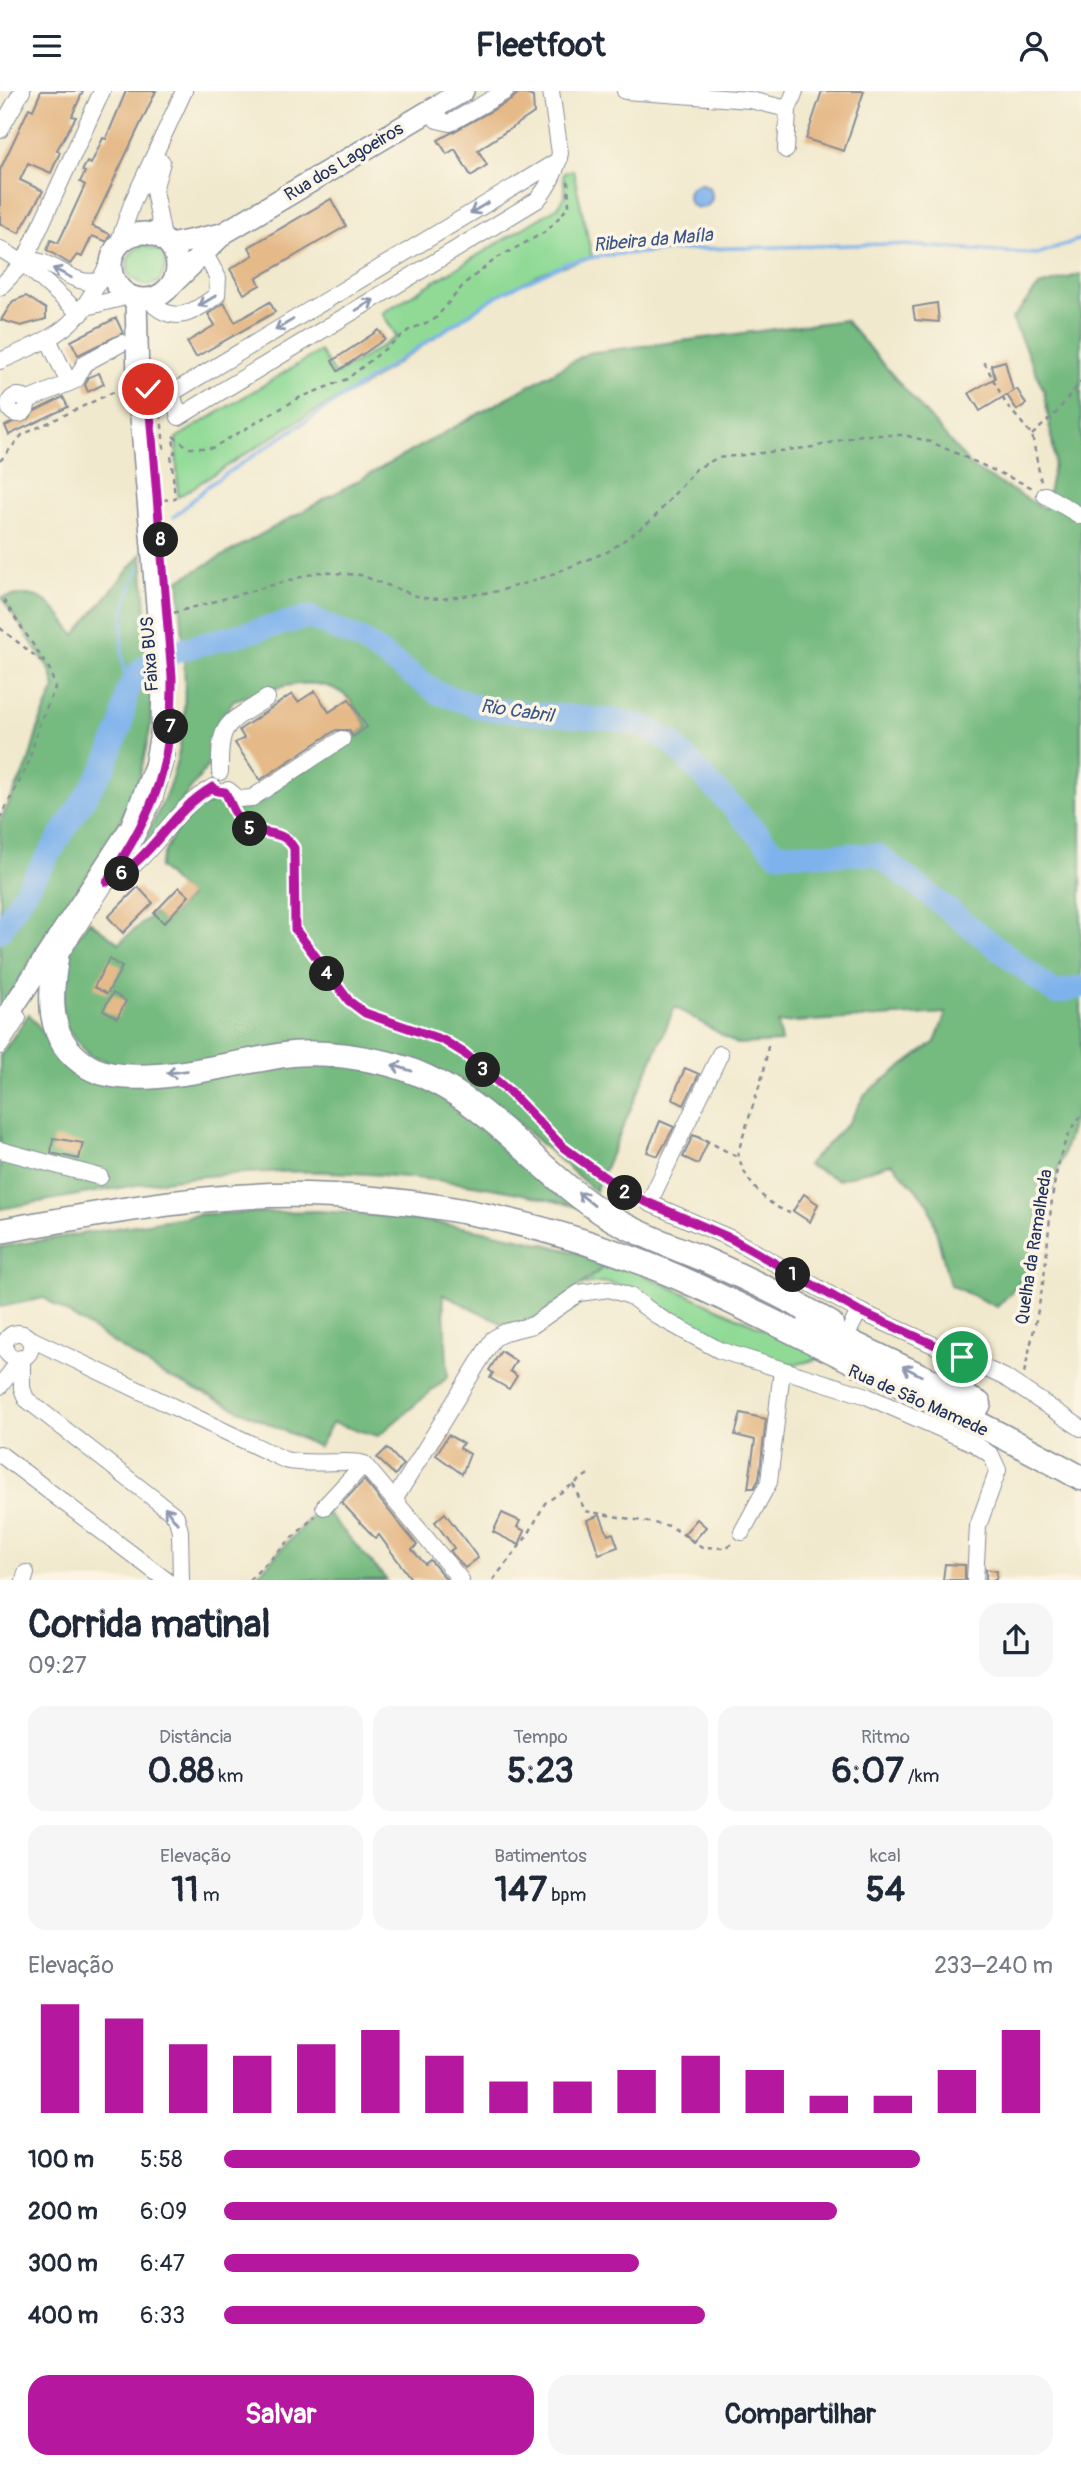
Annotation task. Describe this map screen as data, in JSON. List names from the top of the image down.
{
  "streets": {
    "main road": ["Rua dos Lagoeiros"],
    "street": ["Faixa BUS", "Rua de São Mamede"],
    "path": ["Quelha da Ramalheda"]
  },
  "water": ["Ribeira da Maíla", "Rio Cabril"],
  "page": {
    "header": "Fleetfoot",
    "pins": [
      "8",
      "7",
      "5",
      "6",
      "4",
      "3",
      "2",
      "1"
    ],
    "heading": ["Corrida matinal", "09:27"],
    "stats": [
      ["Distância", "0.88 km"],
      ["Tempo", "5:23"],
      ["Ritmo", "6:07 /km"],
      ["Elevação", "11 m"],
      ["Batimentos", "147 bpm"],
      ["kcal", "54"]
    ],
    "chart": ["Elevação", "233–240 m"],
    "list": [
      {
        "name": "100 m",
        "note": "5:58"
      },
      {
        "name": "200 m",
        "note": "6:09"
      },
      {
        "name": "300 m",
        "note": "6:47"
      },
      {
        "name": "400 m",
        "note": "6:33"
      }
    ],
    "buttons": ["Salvar", "Compartilhar"]
  }
}
